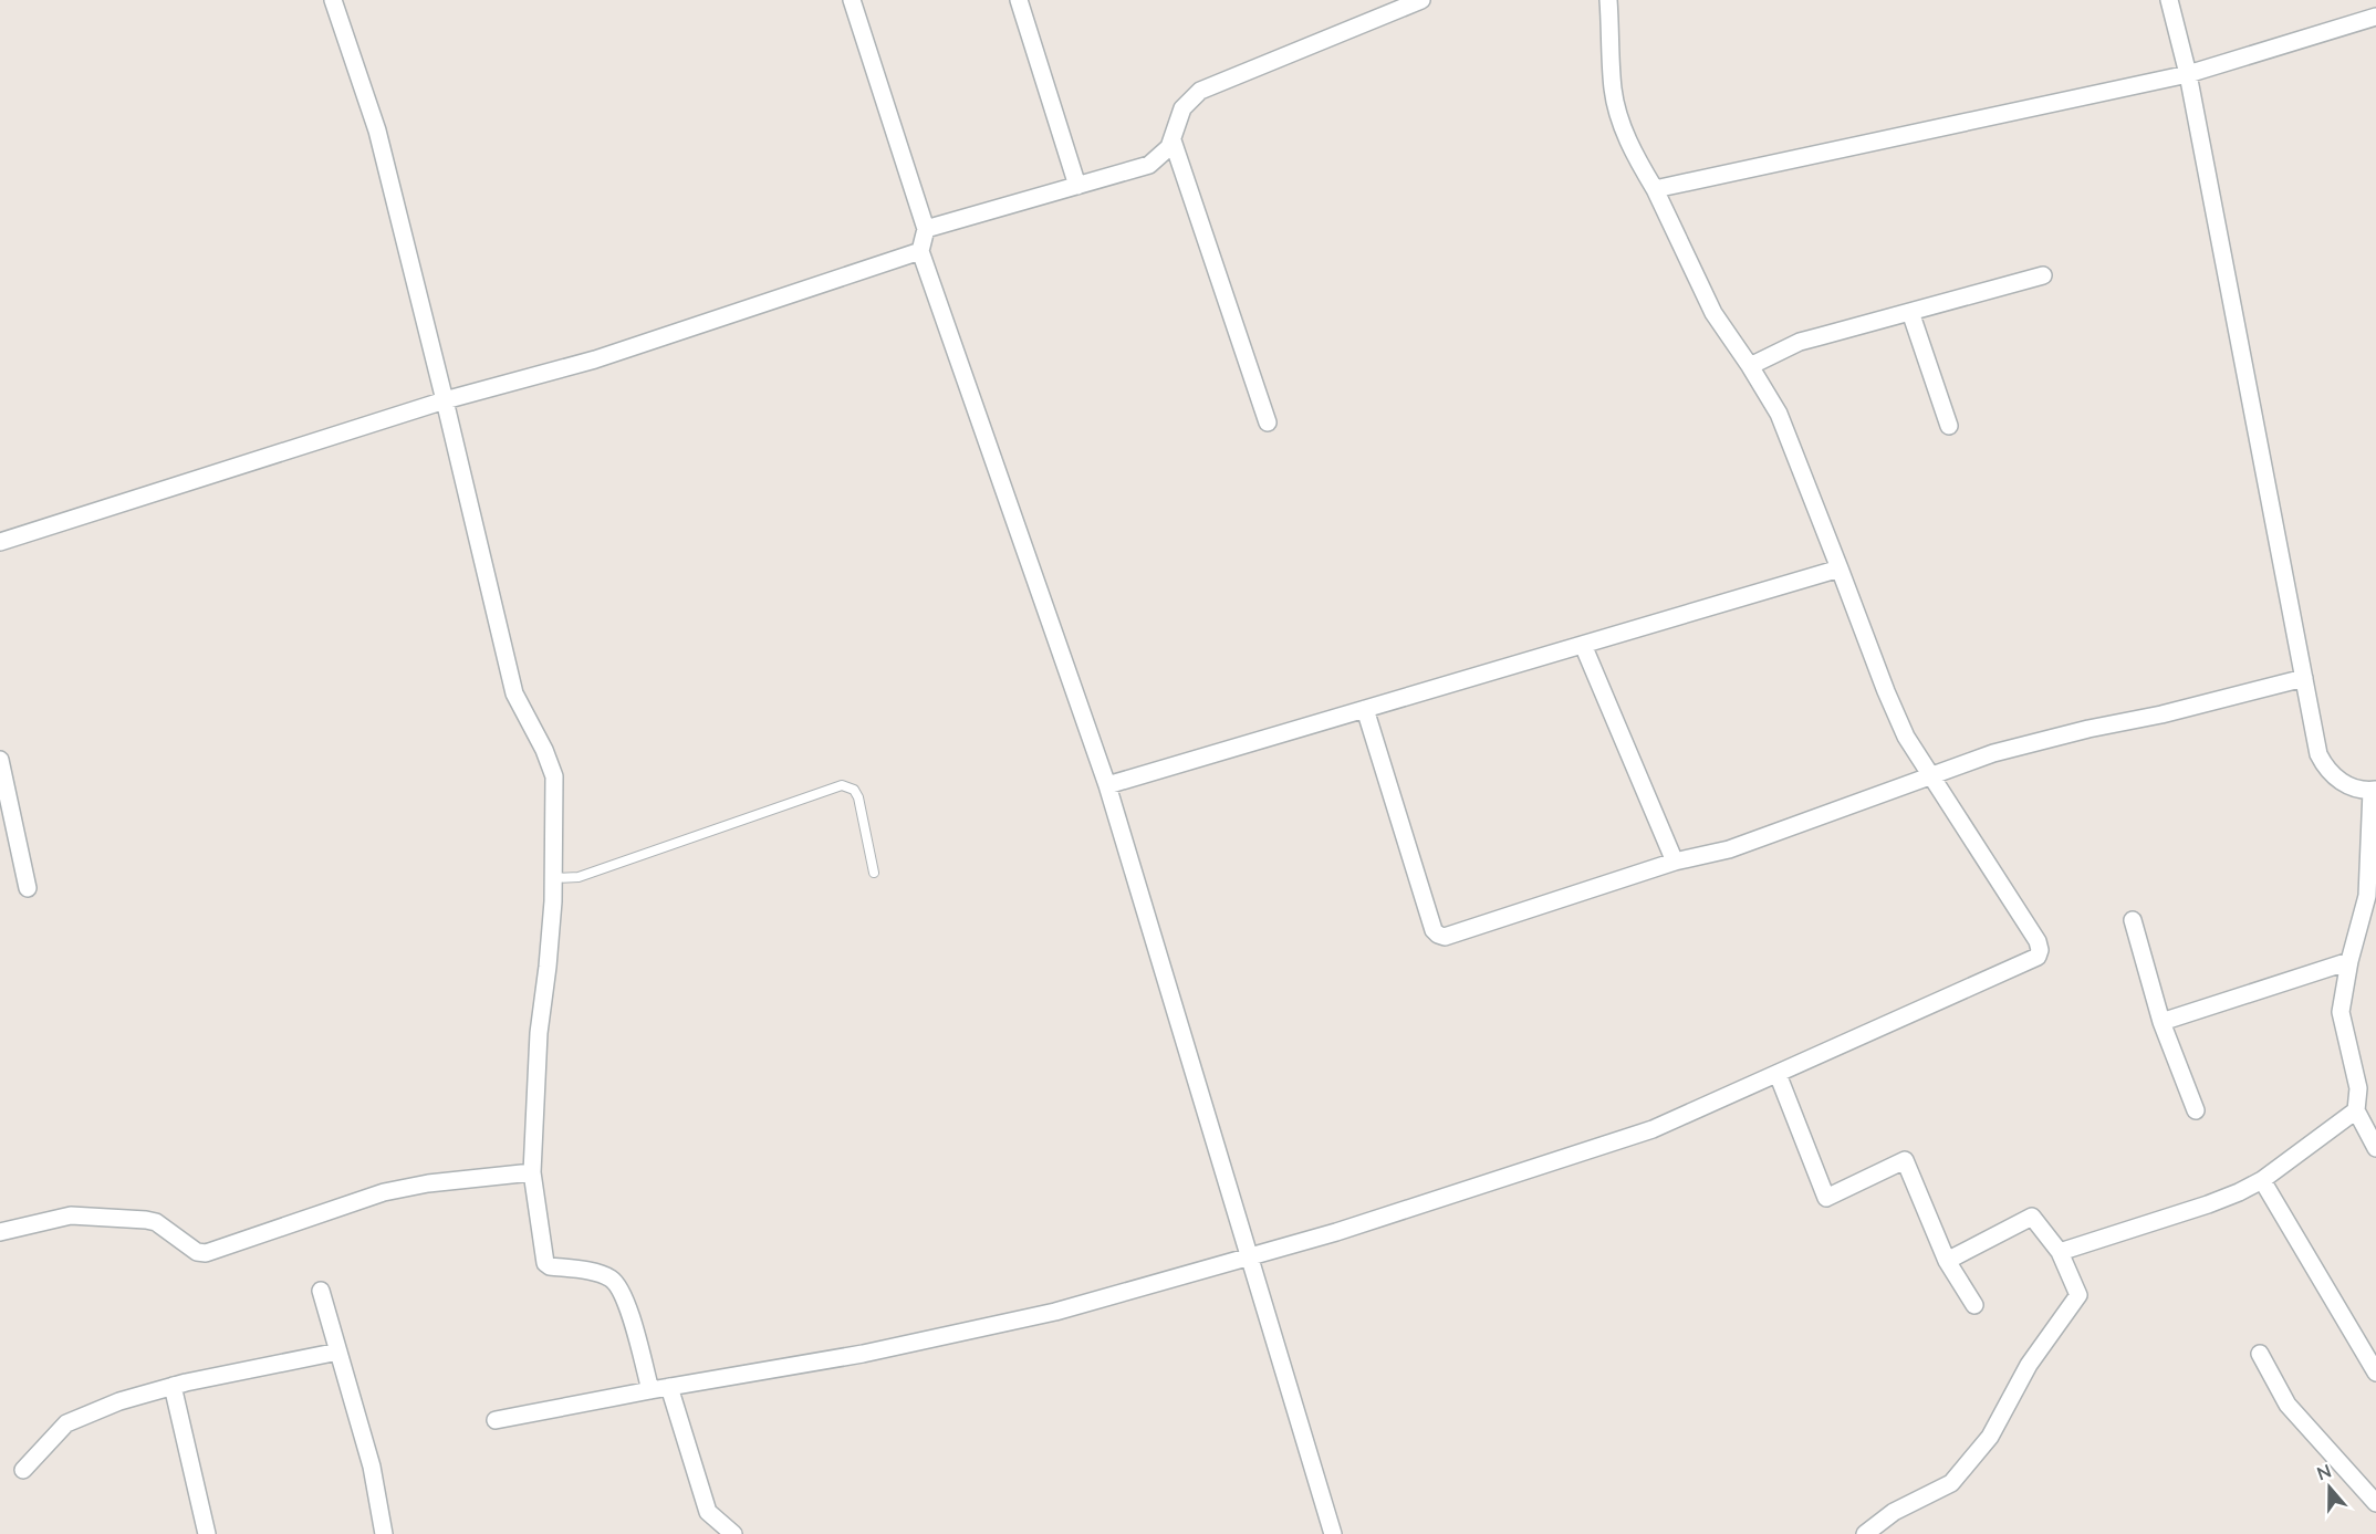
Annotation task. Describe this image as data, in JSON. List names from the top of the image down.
{
  "north": "top"
}
